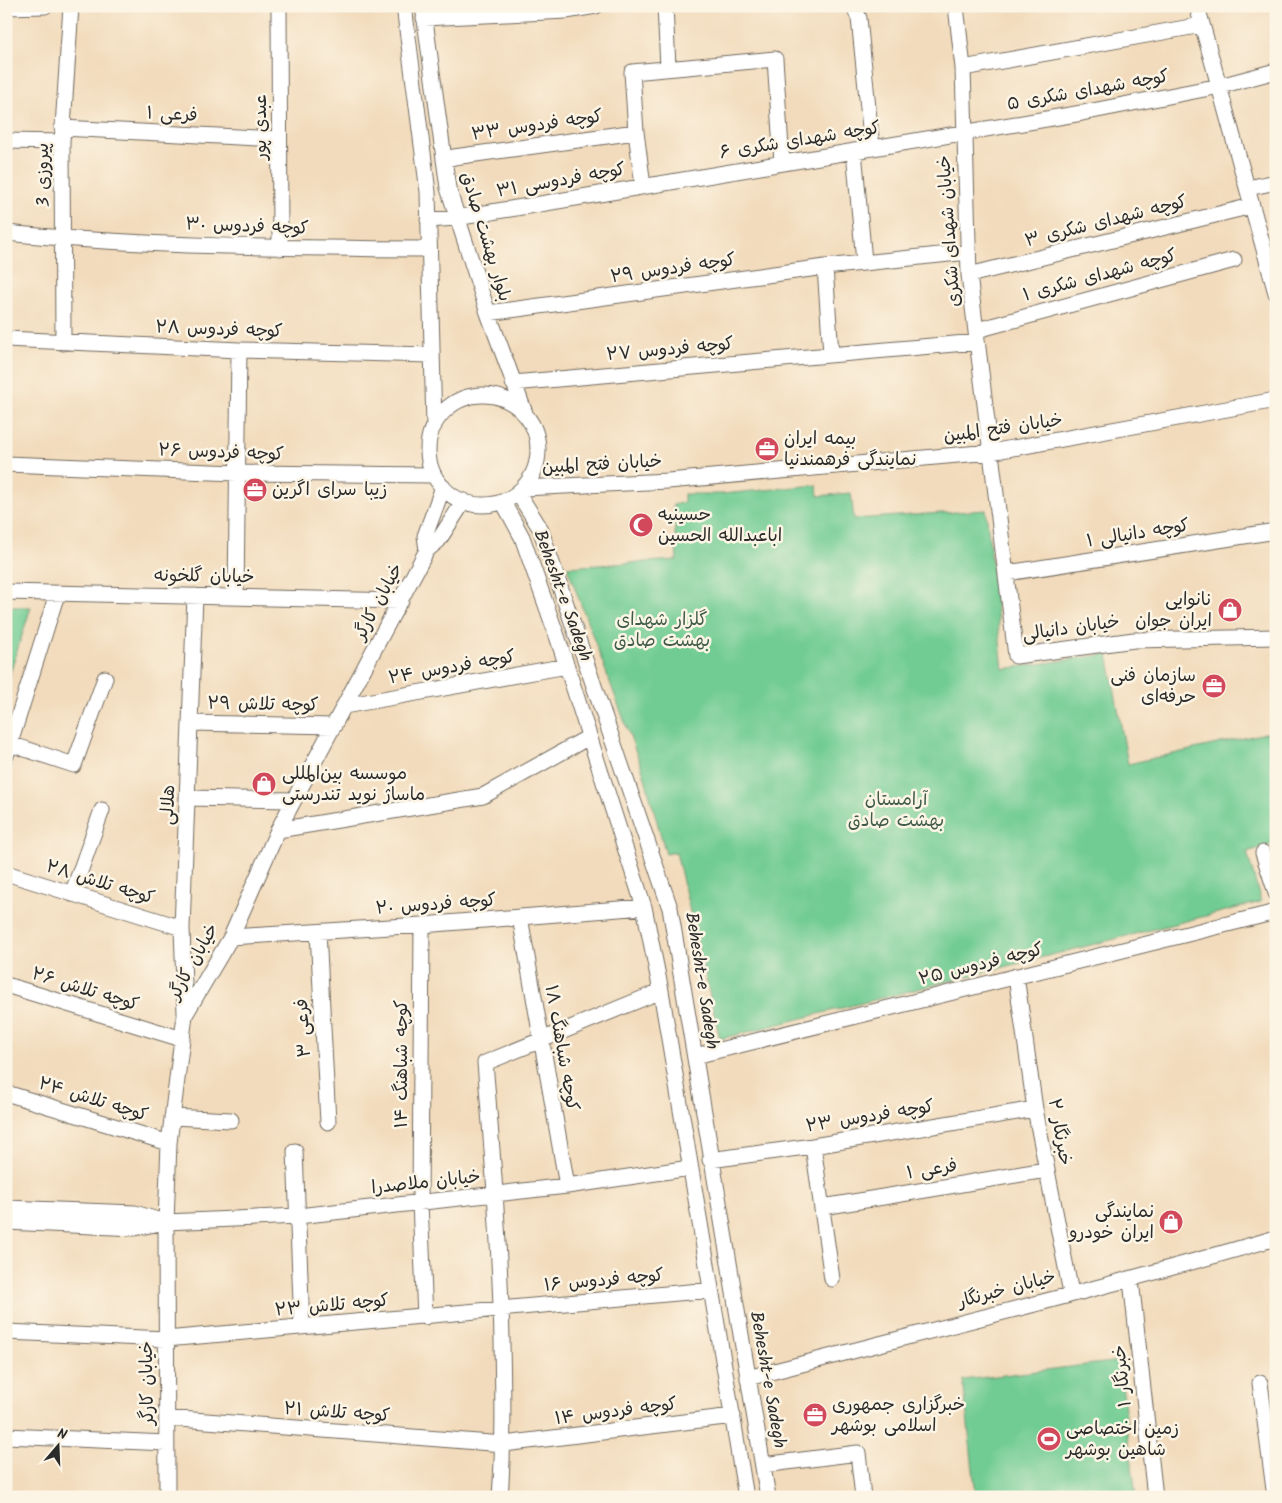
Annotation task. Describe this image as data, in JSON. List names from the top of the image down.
{
  "streets": {
    "street": [
      "کوچه شهدای شکری ۵",
      "فرعی ۱",
      "کوچه فردوس ۳۳",
      "عبدی پور",
      "کوچه شهدای شکری ۶",
      "پیروزی 3",
      "کوچه فردوسی ۳۱",
      "کوچه شهدای شکری ۳",
      "کوچه فردوس ۳۰",
      "خیابان شهدای شکری",
      "بلوار بهشت صادق",
      "کوچه فردوس ۲۹",
      "کوچه شهدای شکری ۱",
      "کوچه فردوس ۲۸",
      "کوچه فردوس ۲۷",
      "خیابان فتح المبین",
      "کوچه فردوس ۲۶",
      "کوچه دانیالی ۱",
      "خیابان گلخونه",
      "Behesht-e Sadegh",
      "خیابان کارگر",
      "خیابان دانیالی",
      "کوچه فردوس ۲۴",
      "کوچه تلاش ۲۹",
      "هلالی",
      "کوچه تلاش ۲۸",
      "کوچه فردوس ۲۰",
      "کوچه فردوس ۲۵",
      "کوچه تلاش ۲۶",
      "فرعی ۳",
      "کوچه شباهنگ ۱۸",
      "کوچه شباهنگ ۱۴",
      "کوچه تلاش ۲۴",
      "کوچه فردوس ۲۳",
      "خبرنگار ۲",
      "خیابان ملاصدرا",
      "کوچه فردوس ۱۶",
      "خیابان خبرنگار",
      "کوچه تلاش ۲۳",
      "خبرنگار ۱",
      "کوچه فردوس ۱۴",
      "کوچه تلاش ۲۱"
    ]
  },
  "crossings": [
    ["کوچه شهدای شکری ۵", "کوچه شهدای شکری ۶"],
    ["کوچه شهدای شکری ۵", "خیابان شهدای شکری"],
    ["فرعی ۱", "عبدی پور"],
    ["فرعی ۱", "پیروزی 3"],
    ["فرعی ۱", "خبرنگار ۲"],
    ["کوچه فردوس ۳۳", "بلوار بهشت صادق"],
    ["عبدی پور", "کوچه فردوس ۳۰"],
    ["کوچه شهدای شکری ۶", "کوچه فردوسی ۳۱"],
    ["کوچه شهدای شکری ۶", "خیابان شهدای شکری"],
    ["پیروزی 3", "کوچه فردوس ۳۰"],
    ["پیروزی 3", "کوچه فردوس ۲۸"],
    ["کوچه فردوسی ۳۱", "بلوار بهشت صادق"],
    ["کوچه شهدای شکری ۳", "خیابان شهدای شکری"],
    ["خیابان شهدای شکری", "کوچه فردوس ۲۹"],
    ["خیابان شهدای شکری", "کوچه شهدای شکری ۱"],
    ["خیابان شهدای شکری", "خیابان فتح المبین"],
    ["خیابان شهدای شکری", "خیابان دانیالی"],
    ["بلوار بهشت صادق", "کوچه فردوس ۲۹"],
    ["بلوار بهشت صادق", "کوچه فردوس ۲۷"],
    ["بلوار بهشت صادق", "خیابان فتح المبین"],
    ["بلوار بهشت صادق", "کوچه فردوس ۲۶"],
    ["بلوار بهشت صادق", "Behesht-e Sadegh"],
    ["بلوار بهشت صادق", "خیابان کارگر"],
    ["کوچه شهدای شکری ۱", "کوچه فردوس ۲۷"],
    ["خیابان فتح المبین", "کوچه فردوس ۲۶"],
    ["خیابان فتح المبین", "Behesht-e Sadegh"],
    ["خیابان فتح المبین", "خیابان کارگر"],
    ["خیابان فتح المبین", "خیابان دانیالی"],
    ["کوچه فردوس ۲۶", "Behesht-e Sadegh"],
    ["کوچه فردوس ۲۶", "خیابان کارگر"],
    ["کوچه دانیالی ۱", "خیابان دانیالی"],
    ["خیابان گلخونه", "خیابان کارگر"],
    ["خیابان گلخونه", "هلالی"],
    ["Behesht-e Sadegh", "خیابان کارگر"],
    ["Behesht-e Sadegh", "کوچه فردوس ۲۴"],
    ["Behesht-e Sadegh", "کوچه فردوس ۲۰"],
    ["Behesht-e Sadegh", "کوچه فردوس ۲۵"],
    ["Behesht-e Sadegh", "کوچه فردوس ۲۳"],
    ["Behesht-e Sadegh", "خیابان ملاصدرا"],
    ["Behesht-e Sadegh", "کوچه فردوس ۱۶"],
    ["Behesht-e Sadegh", "خیابان خبرنگار"],
    ["Behesht-e Sadegh", "کوچه فردوس ۱۴"],
    ["خیابان کارگر", "کوچه فردوس ۲۴"],
    ["خیابان کارگر", "کوچه تلاش ۲۹"],
    ["خیابان کارگر", "هلالی"],
    ["خیابان کارگر", "کوچه فردوس ۲۰"],
    ["خیابان کارگر", "کوچه تلاش ۲۶"],
    ["خیابان کارگر", "کوچه تلاش ۲۴"],
    ["خیابان کارگر", "خیابان ملاصدرا"],
    ["خیابان کارگر", "کوچه تلاش ۲۳"],
    ["خیابان کارگر", "کوچه تلاش ۲۱"],
    ["کوچه تلاش ۲۹", "هلالی"],
    ["هلالی", "کوچه تلاش ۲۸"],
    ["کوچه فردوس ۲۰", "فرعی ۳"],
    ["کوچه فردوس ۲۰", "کوچه شباهنگ ۱۸"],
    ["کوچه فردوس ۲۰", "کوچه شباهنگ ۱۴"],
    ["کوچه فردوس ۲۵", "خبرنگار ۲"],
    ["کوچه شباهنگ ۱۸", "خیابان ملاصدرا"],
    ["کوچه شباهنگ ۱۴", "خیابان ملاصدرا"],
    ["کوچه شباهنگ ۱۴", "کوچه تلاش ۲۳"],
    ["کوچه فردوس ۲۳", "خبرنگار ۲"],
    ["خبرنگار ۲", "خیابان خبرنگار"],
    ["کوچه فردوس ۱۶", "کوچه تلاش ۲۳"],
    ["خیابان خبرنگار", "خبرنگار ۱"],
    ["کوچه فردوس ۱۴", "کوچه تلاش ۲۱"]
  ],
  "parks": ["گلزار شهدای بهشت صادق", "آرامستان بهشت صادق"],
  "places": {
    "office": [
      "بیمه ایران نمایندگی فرهمندنیا",
      "زیبا سرای اگرین",
      "سازمان فنی حرفه‌ای",
      "خبرگزاری جمهوری اسلامی بوشهر"
    ],
    "mosque": ["حسینیه اباعبدالله الحسین"],
    "shop": ["نانوایی ایران جوان", "موسسه بین‌المللی ماساژ نوید تندرستی", "نمایندگی ایران خودرو"],
    "sports": ["زمین اختصاصی شاهین بوشهر"]
  },
  "north": "top"
}
